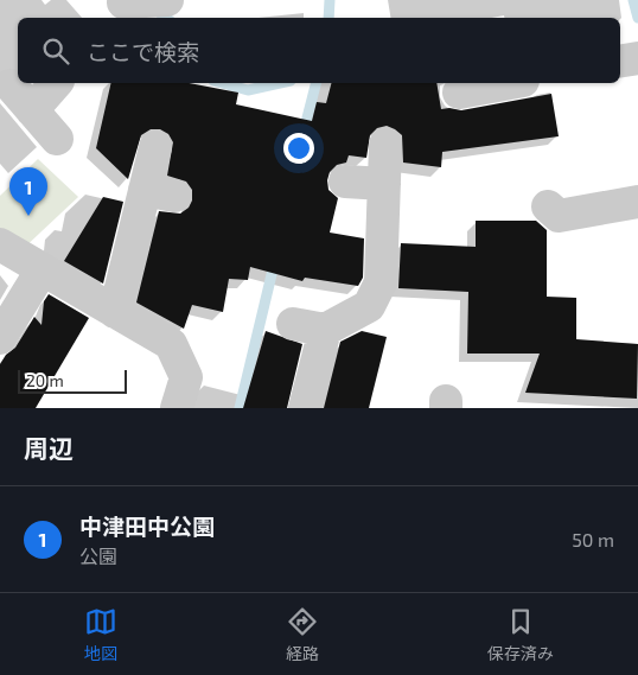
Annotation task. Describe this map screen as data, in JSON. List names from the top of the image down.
{
  "scale_bar": "20 m",
  "page": {
    "search": "ここで検索",
    "pins": "1",
    "scale": "20 m",
    "heading": "周辺",
    "list": [
      {
        "mark": "1",
        "name": "中津田中公園",
        "note": "公園",
        "value": "50 m"
      }
    ],
    "nav": ["地図", "経路", "保存済み"]
  }
}
